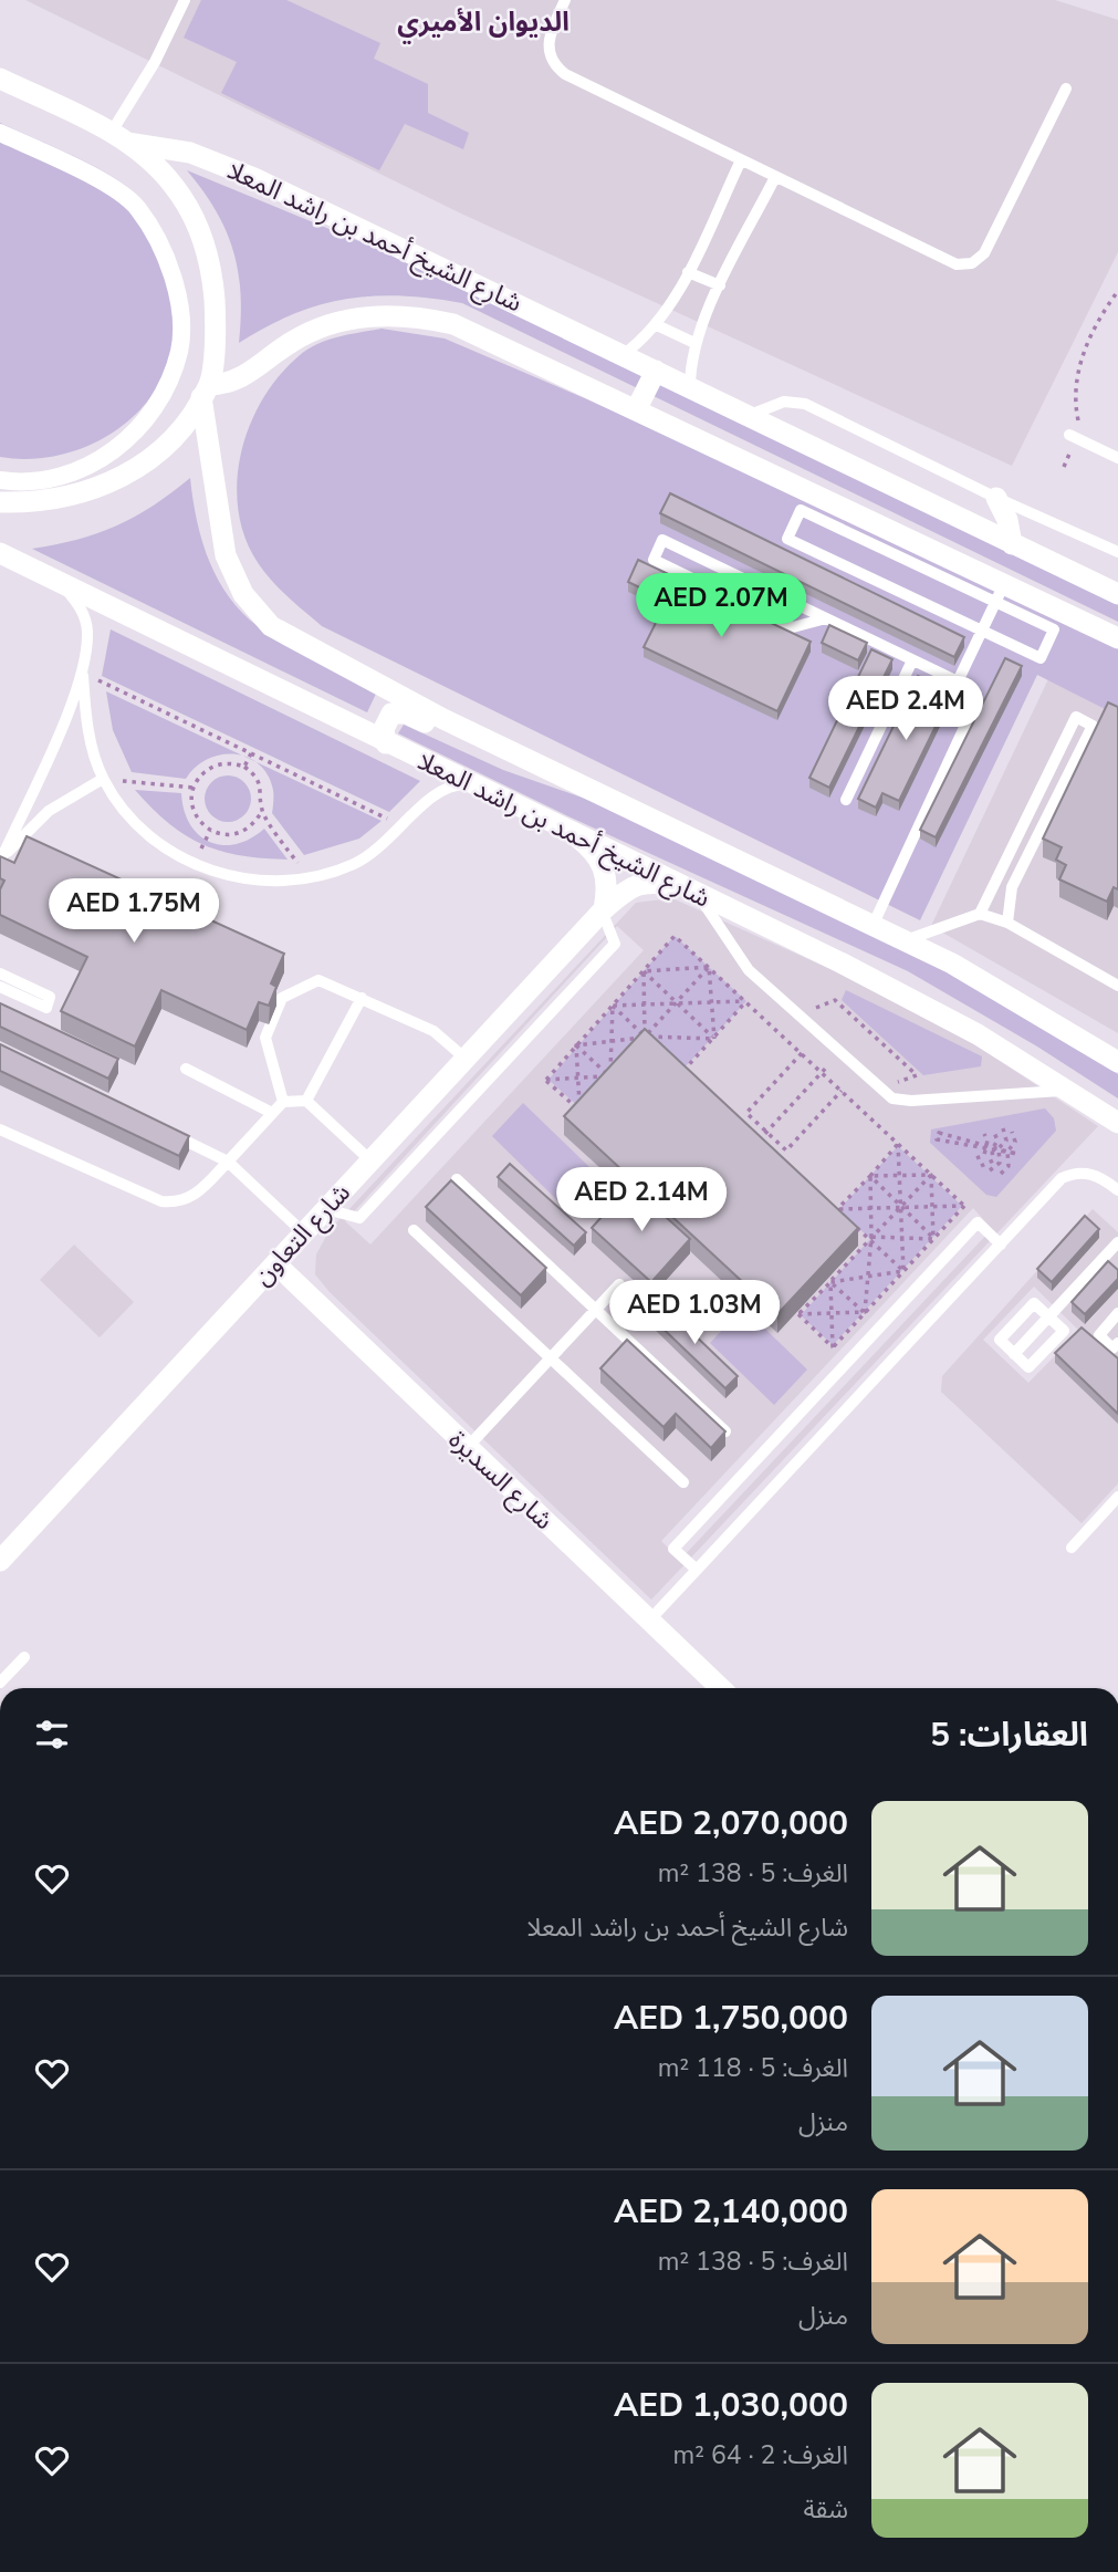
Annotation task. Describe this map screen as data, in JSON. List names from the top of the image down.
{
  "streets": {
    "street": ["شارع الشيخ أحمد بن راشد المعلا", "شارع التعاون", "شارع السديرة"]
  },
  "crossings": [
    ["شارع الشيخ أحمد بن راشد المعلا", "شارع التعاون"],
    ["شارع التعاون", "شارع السديرة"]
  ],
  "districts": ["الديوان الأميري"],
  "page": {
    "price": [
      "AED 2.07M",
      "AED 2.4M",
      "AED 1.75M",
      "AED 2.14M",
      "AED 1.03M"
    ],
    "heading": "العقارات: 5",
    "list": [
      {
        "name": "AED 2,070,000",
        "note": "الغرف: 5 · 138 m² · شارع الشيخ أحمد بن راشد المعلا"
      },
      {
        "name": "AED 1,750,000",
        "note": "الغرف: 5 · 118 m² · منزل"
      },
      {
        "name": "AED 2,140,000",
        "note": "الغرف: 5 · 138 m² · منزل"
      },
      {
        "name": "AED 1,030,000",
        "note": "الغرف: 2 · 64 m² · شقة"
      }
    ]
  }
}
